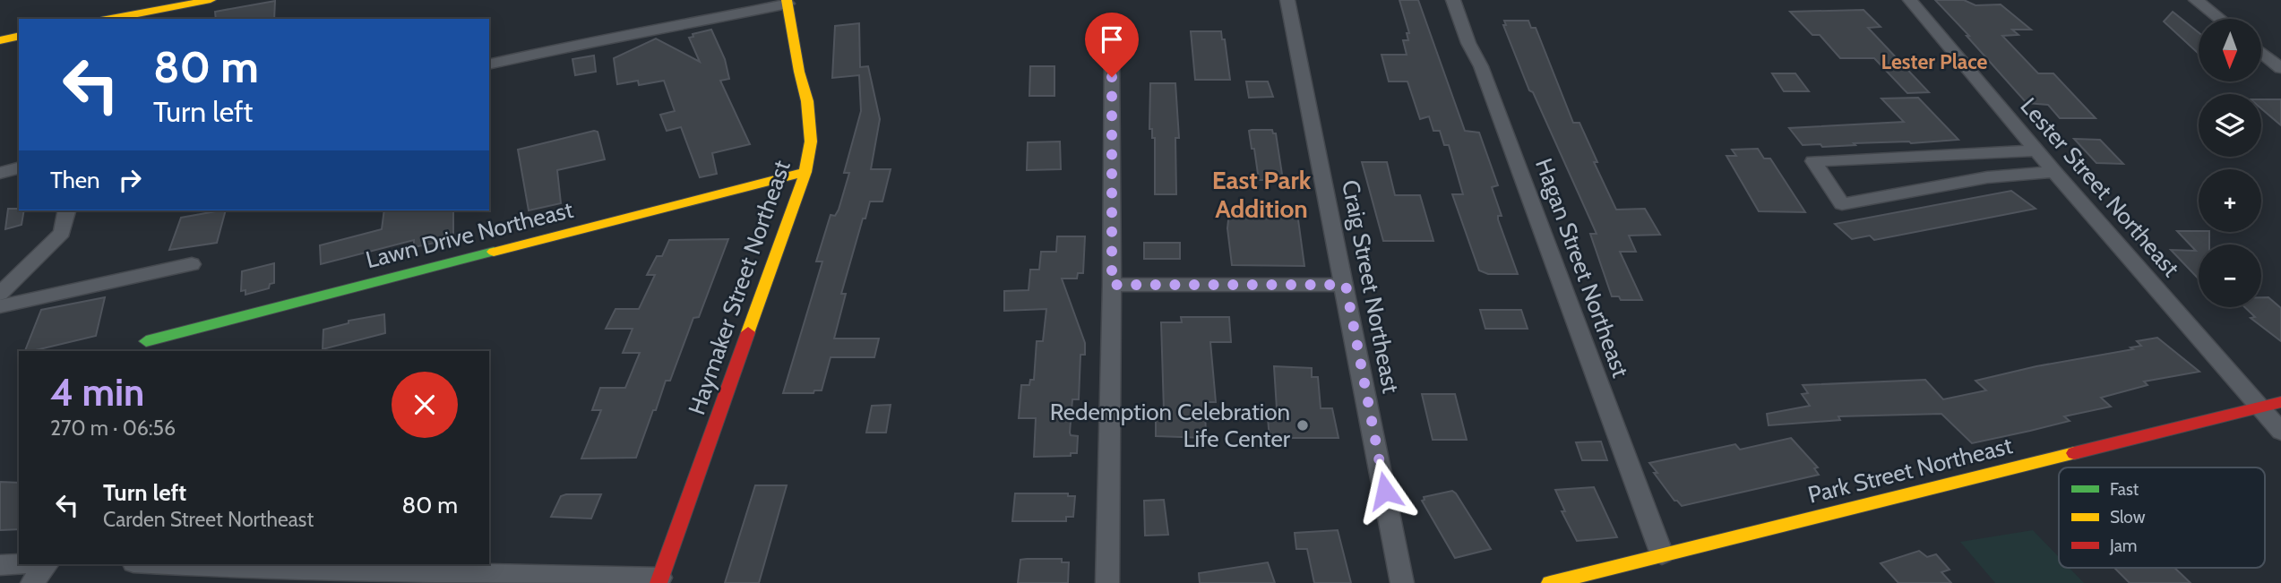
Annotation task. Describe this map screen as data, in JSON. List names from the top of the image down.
{
  "streets": {
    "street": [
      "Lester Street Northeast",
      "Lawn Drive Northeast",
      "Hagan Street Northeast",
      "Craig Street Northeast",
      "Haymaker Street Northeast",
      "Park Street Northeast"
    ]
  },
  "crossings": [
    ["Lester Street Northeast", "Park Street Northeast"],
    ["Lawn Drive Northeast", "Haymaker Street Northeast"],
    ["Hagan Street Northeast", "Park Street Northeast"]
  ],
  "districts": ["Lester Place", "East Park Addition"],
  "places": ["Redemption Celebration Life Center"],
  "legend": ["Fast", "Slow", "Jam"],
  "north": "bottom",
  "page": {
    "map_buttons": ["+", "−"],
    "turn": ["80 m", "Turn left"],
    "then": "Then",
    "heading": ["4 min", "270 m · 06:56"],
    "list": [
      {
        "name": "Turn left",
        "note": "Carden Street Northeast",
        "value": "80 m"
      }
    ]
  }
}
